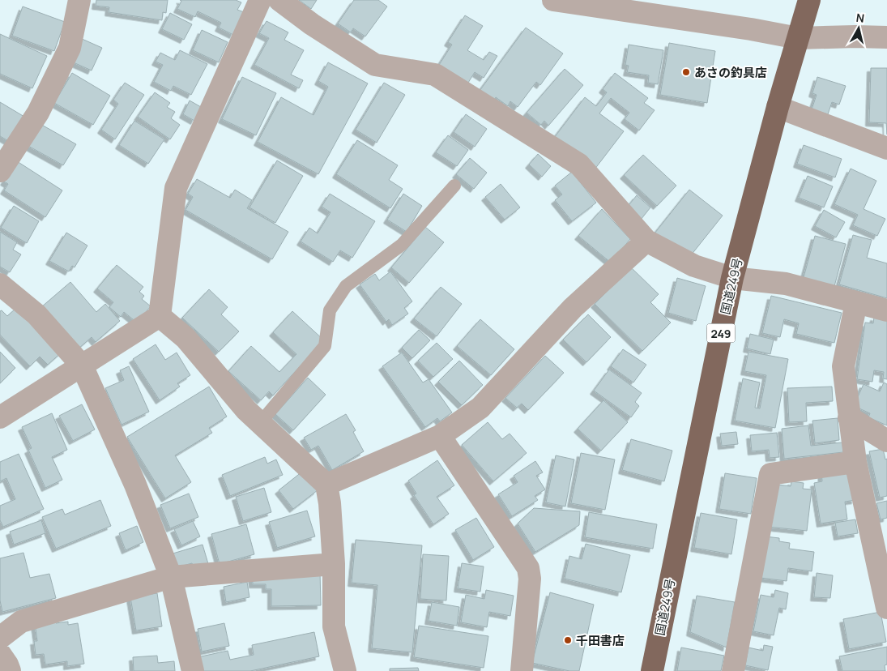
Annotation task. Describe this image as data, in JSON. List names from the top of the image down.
{
  "streets": {
    "highway": ["国道249号", "249"]
  },
  "places": ["あさの釣具店", "千田書店"],
  "north": "top"
}
